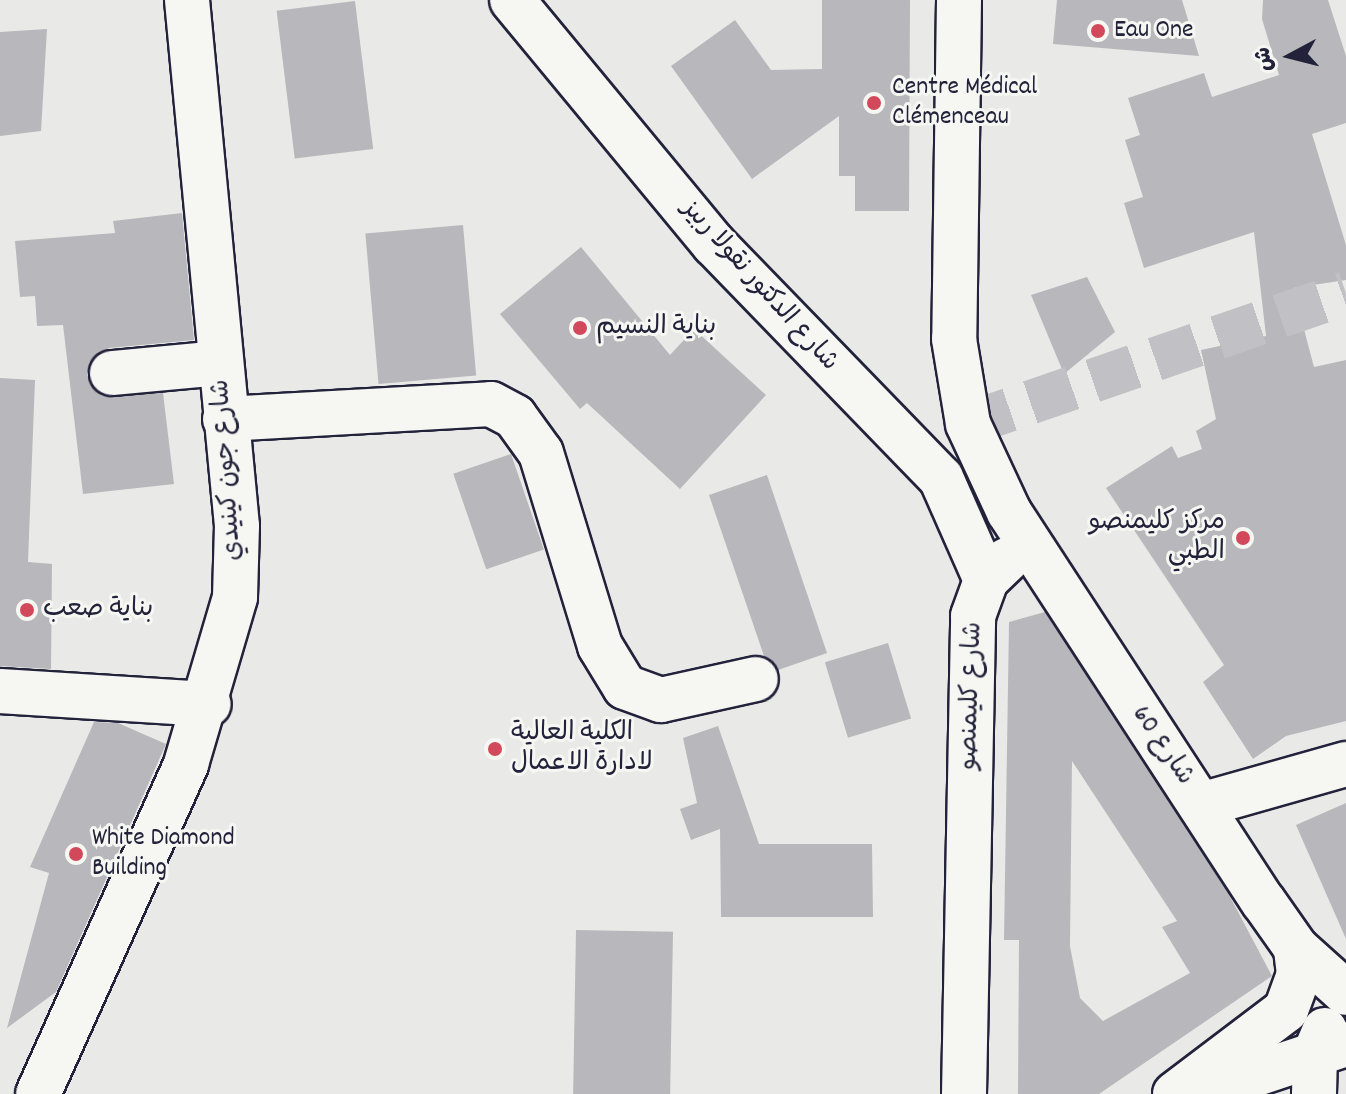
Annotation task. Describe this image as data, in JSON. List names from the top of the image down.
{
  "streets": {
    "street": [
      "شارع الدكتور نقولا ربيز",
      "شارع جون كينيدي",
      "شارع كليمنصو",
      "شارع 60"
    ]
  },
  "crossings": [
    ["شارع الدكتور نقولا ربيز", "شارع كليمنصو"]
  ],
  "places": [
    "Eau One",
    "Centre Médical Clémenceau",
    "بناية النسيم",
    "مركز كليمنصو الطبي",
    "بناية صعب",
    "الكلية العالية لادارة الاعمال",
    "White Diamond Building"
  ],
  "north": "left"
}
